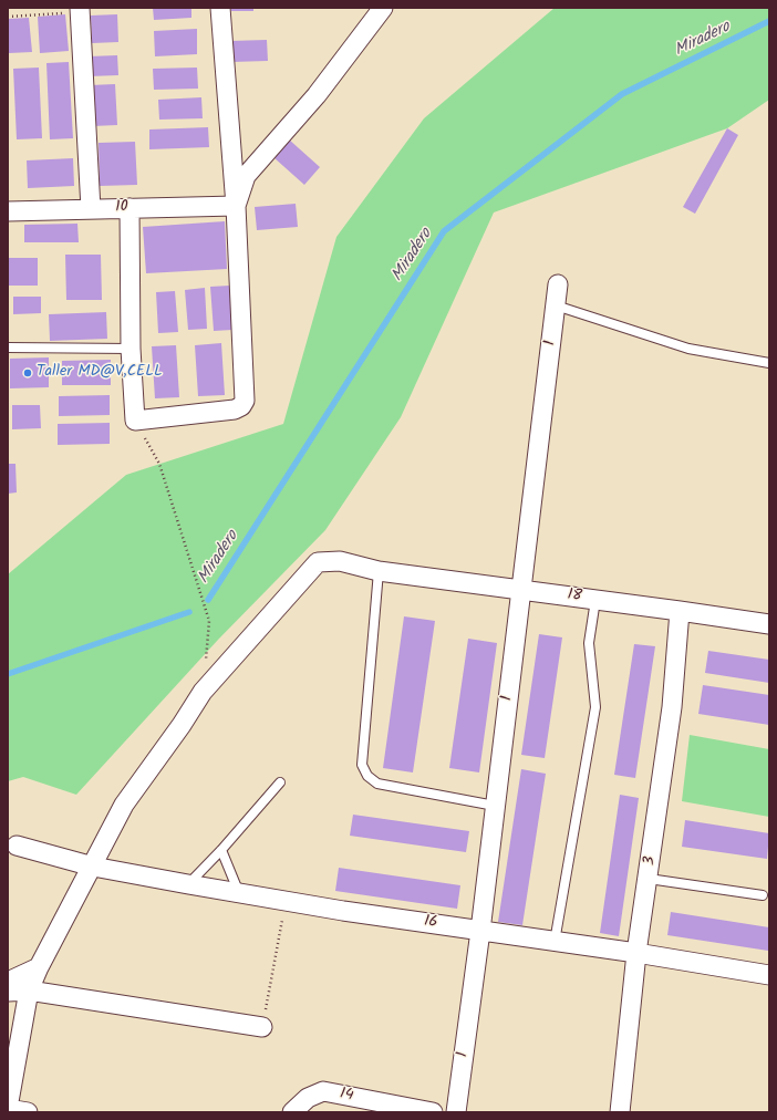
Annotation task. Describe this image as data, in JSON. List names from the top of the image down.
{
  "streets": {
    "street": [
      "10",
      "1",
      "18",
      "3",
      "16",
      "14"
    ]
  },
  "crossings": [
    ["1", "18"],
    ["1", "16"],
    ["18", "3"],
    ["18", "16"],
    ["3", "16"]
  ],
  "water": ["Miradero"],
  "places": ["Taller MD@V,CELL"]
}
